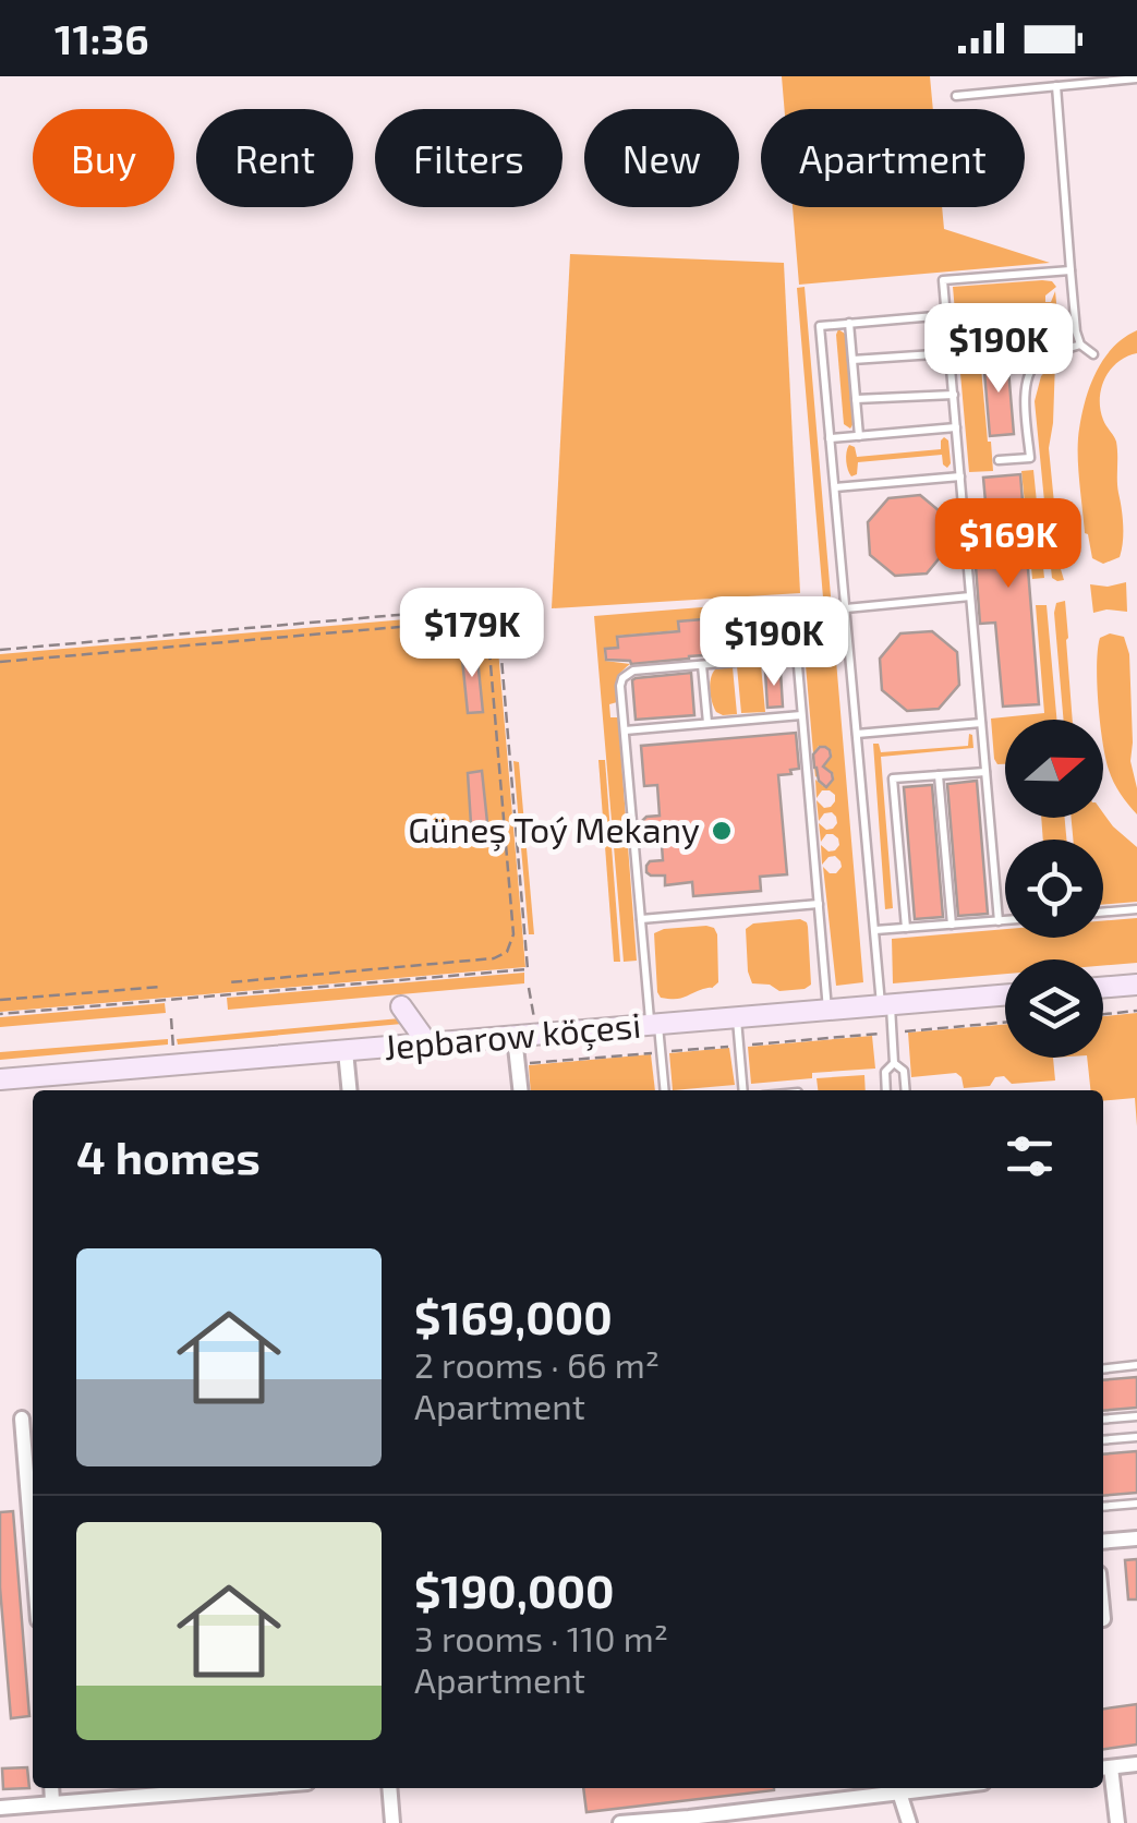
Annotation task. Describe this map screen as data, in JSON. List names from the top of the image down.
{
  "streets": {
    "street": ["Jepbarow köçesi"]
  },
  "places": ["Güneş Toý Mekany"],
  "north": "right",
  "page": {
    "status": "11:36",
    "chip": [
      "Buy",
      "Rent",
      "Filters",
      "New",
      "Apartment"
    ],
    "price": [
      "$190K",
      "$169K",
      "$179K",
      "$190K"
    ],
    "heading": "4 homes",
    "list": [
      {
        "name": "$169,000",
        "note": "2 rooms · 66 m² · Apartment"
      },
      {
        "name": "$190,000",
        "note": "3 rooms · 110 m² · Apartment"
      }
    ]
  }
}
